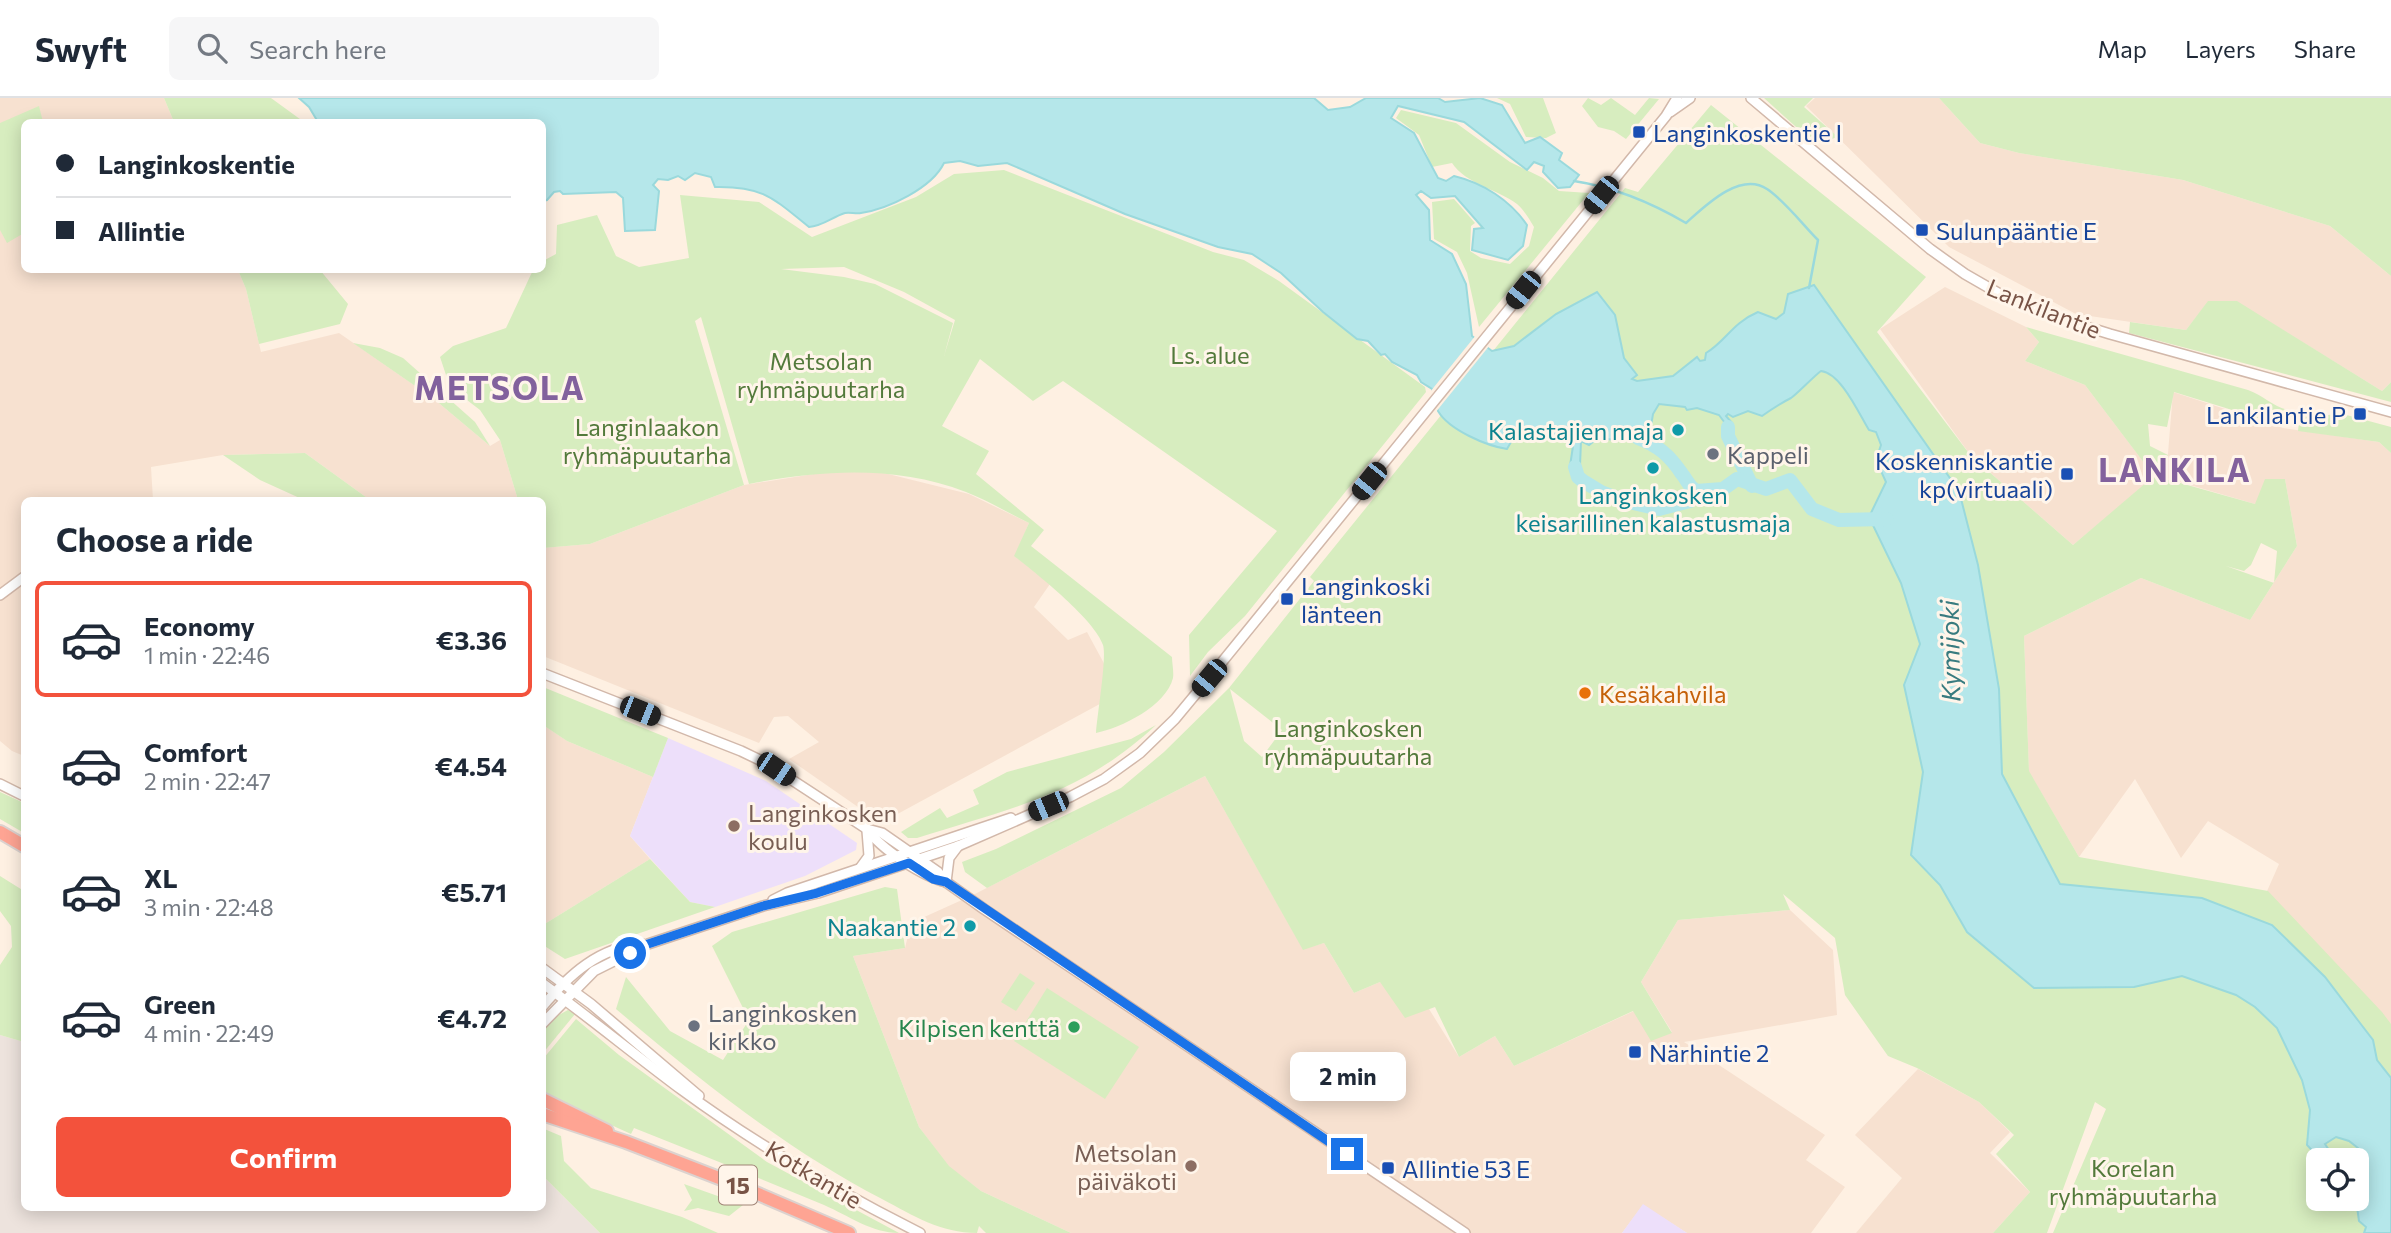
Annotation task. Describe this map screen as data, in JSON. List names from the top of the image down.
{
  "streets": {
    "highway": ["15"],
    "street": ["Lankilantie", "Kotkantie"]
  },
  "districts": ["METSOLA", "LANKILA"],
  "water": ["Kymijoki"],
  "parks": [
    "Ls. alue",
    "Metsolan ryhmäpuutarha",
    "Langinlaakon ryhmäpuutarha",
    "Langinkosken ryhmäpuutarha",
    "Korelan ryhmäpuutarha"
  ],
  "places": {
    "transit": [
      "Langinkoskentie I",
      "Sulunpääntie E",
      "Lankilantie P",
      "Koskenniskantie kp(virtuaali)",
      "Langinkoski länteen",
      "Närhintie 2",
      "Allintie 53 E"
    ],
    "other": [
      "Kalastajien maja",
      "Kappeli",
      "Langinkosken keisarillinen kalastusmaja",
      "Kesäkahvila",
      "Langinkosken koulu",
      "Naakantie 2",
      "Langinkosken kirkko",
      "Kilpisen kenttä",
      "Metsolan päiväkoti"
    ]
  },
  "page": {
    "header": "Swyft",
    "search": "Search here",
    "nav": ["Map", "Layers", "Share"],
    "banner": ["Langinkoskentie", "Allintie"],
    "heading": "Choose a ride",
    "list": [
      {
        "name": "Economy",
        "note": "1 min · 22:46",
        "value": "€3.36"
      },
      {
        "name": "Comfort",
        "note": "2 min · 22:47",
        "value": "€4.54"
      },
      {
        "name": "XL",
        "note": "3 min · 22:48",
        "value": "€5.71"
      },
      {
        "name": "Green",
        "note": "4 min · 22:49",
        "value": "€4.72"
      }
    ],
    "bubble": "2 min",
    "buttons": "Confirm"
  }
}
